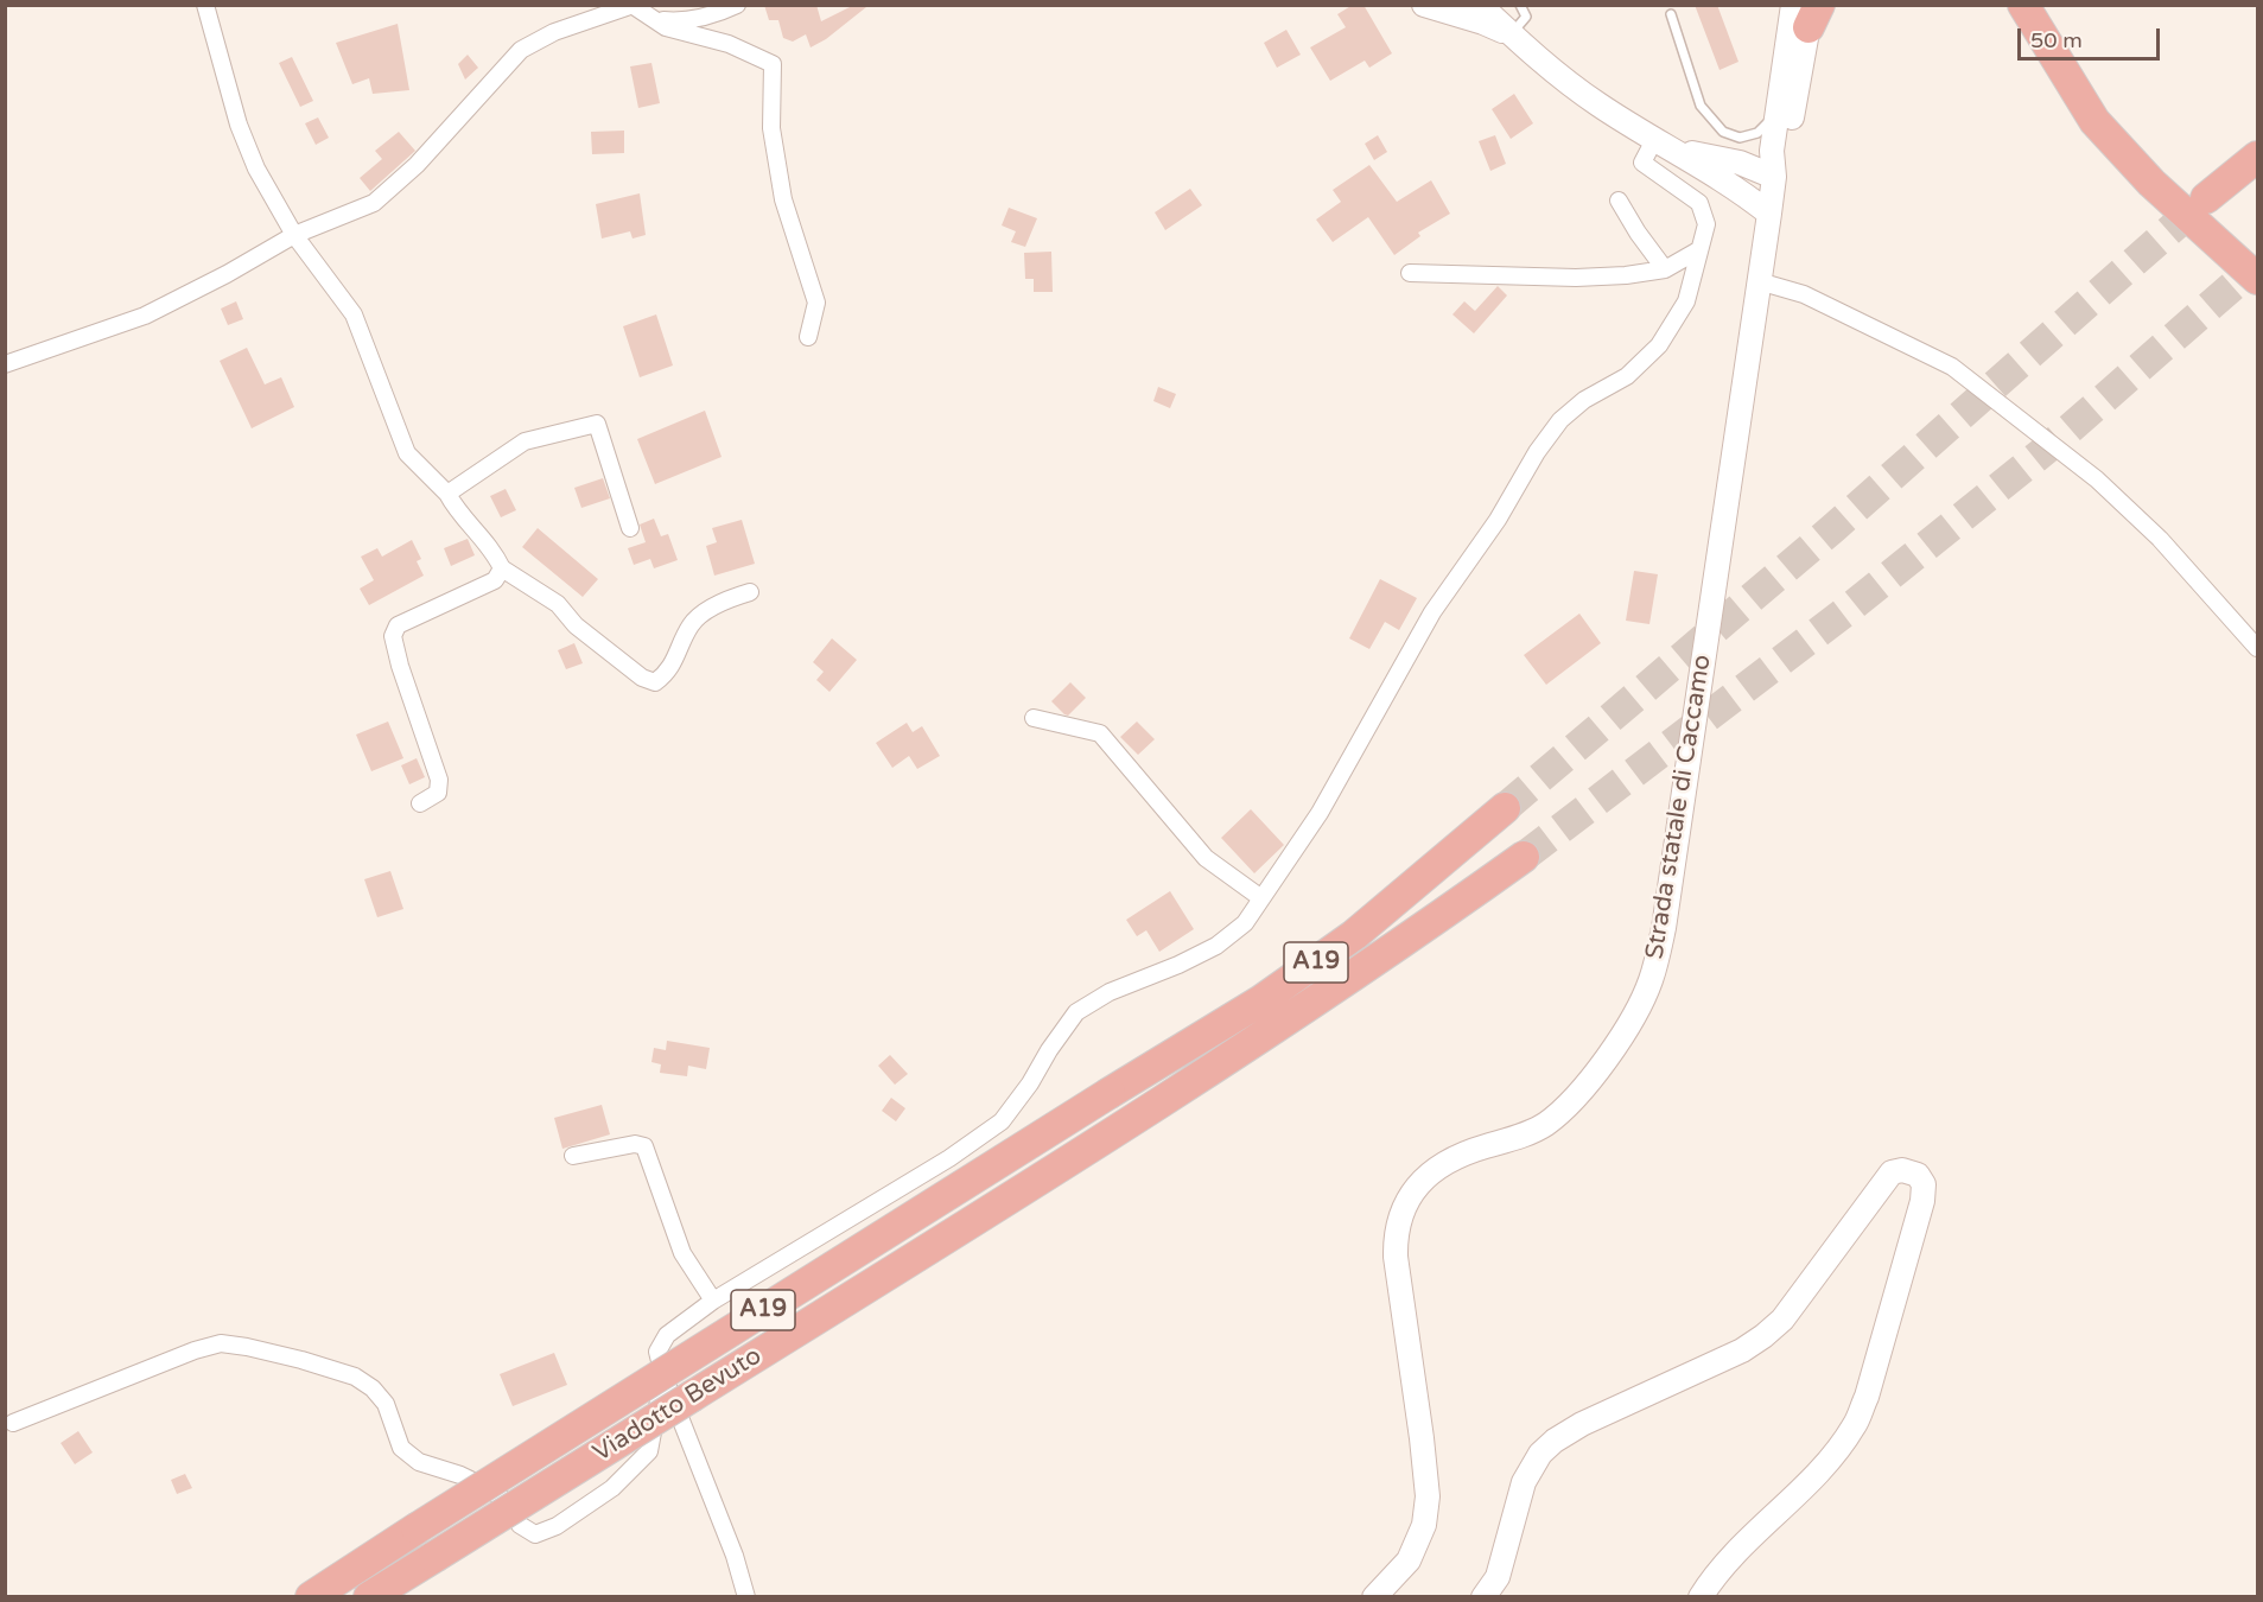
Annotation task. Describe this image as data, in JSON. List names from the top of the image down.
{
  "streets": {
    "highway": ["A19", "Viadotto Bevuto"],
    "main road": ["Strada statale di Caccamo"]
  },
  "scale_bar": "50 m"
}
